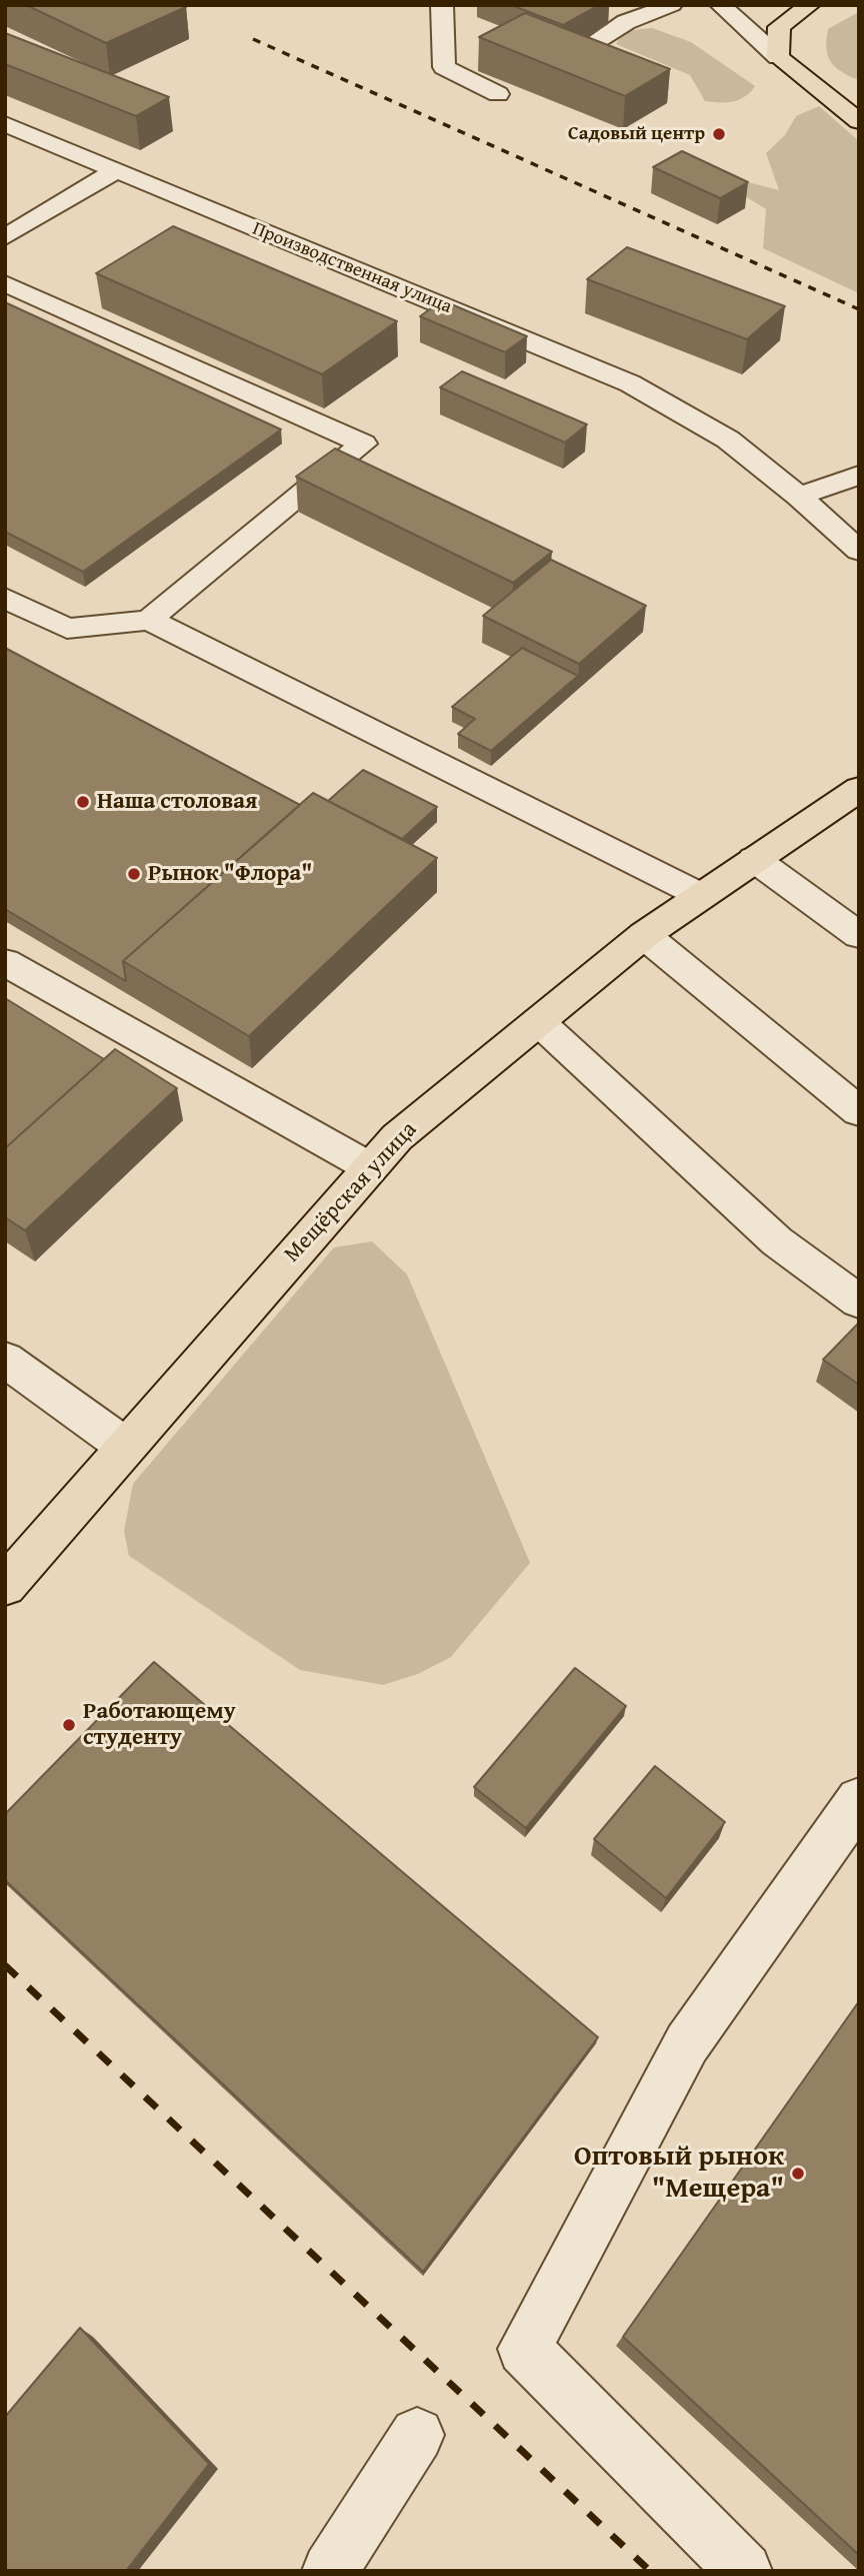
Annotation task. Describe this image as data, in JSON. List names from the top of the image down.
{
  "streets": {
    "main road": ["Мещёрская улица"],
    "street": ["Производственная улица"]
  },
  "places": [
    "Садовый центр",
    "Наша столовая",
    "Рынок \"Флора\"",
    "Работающему студенту",
    "Оптовый рынок \"Мещера\""
  ]
}
